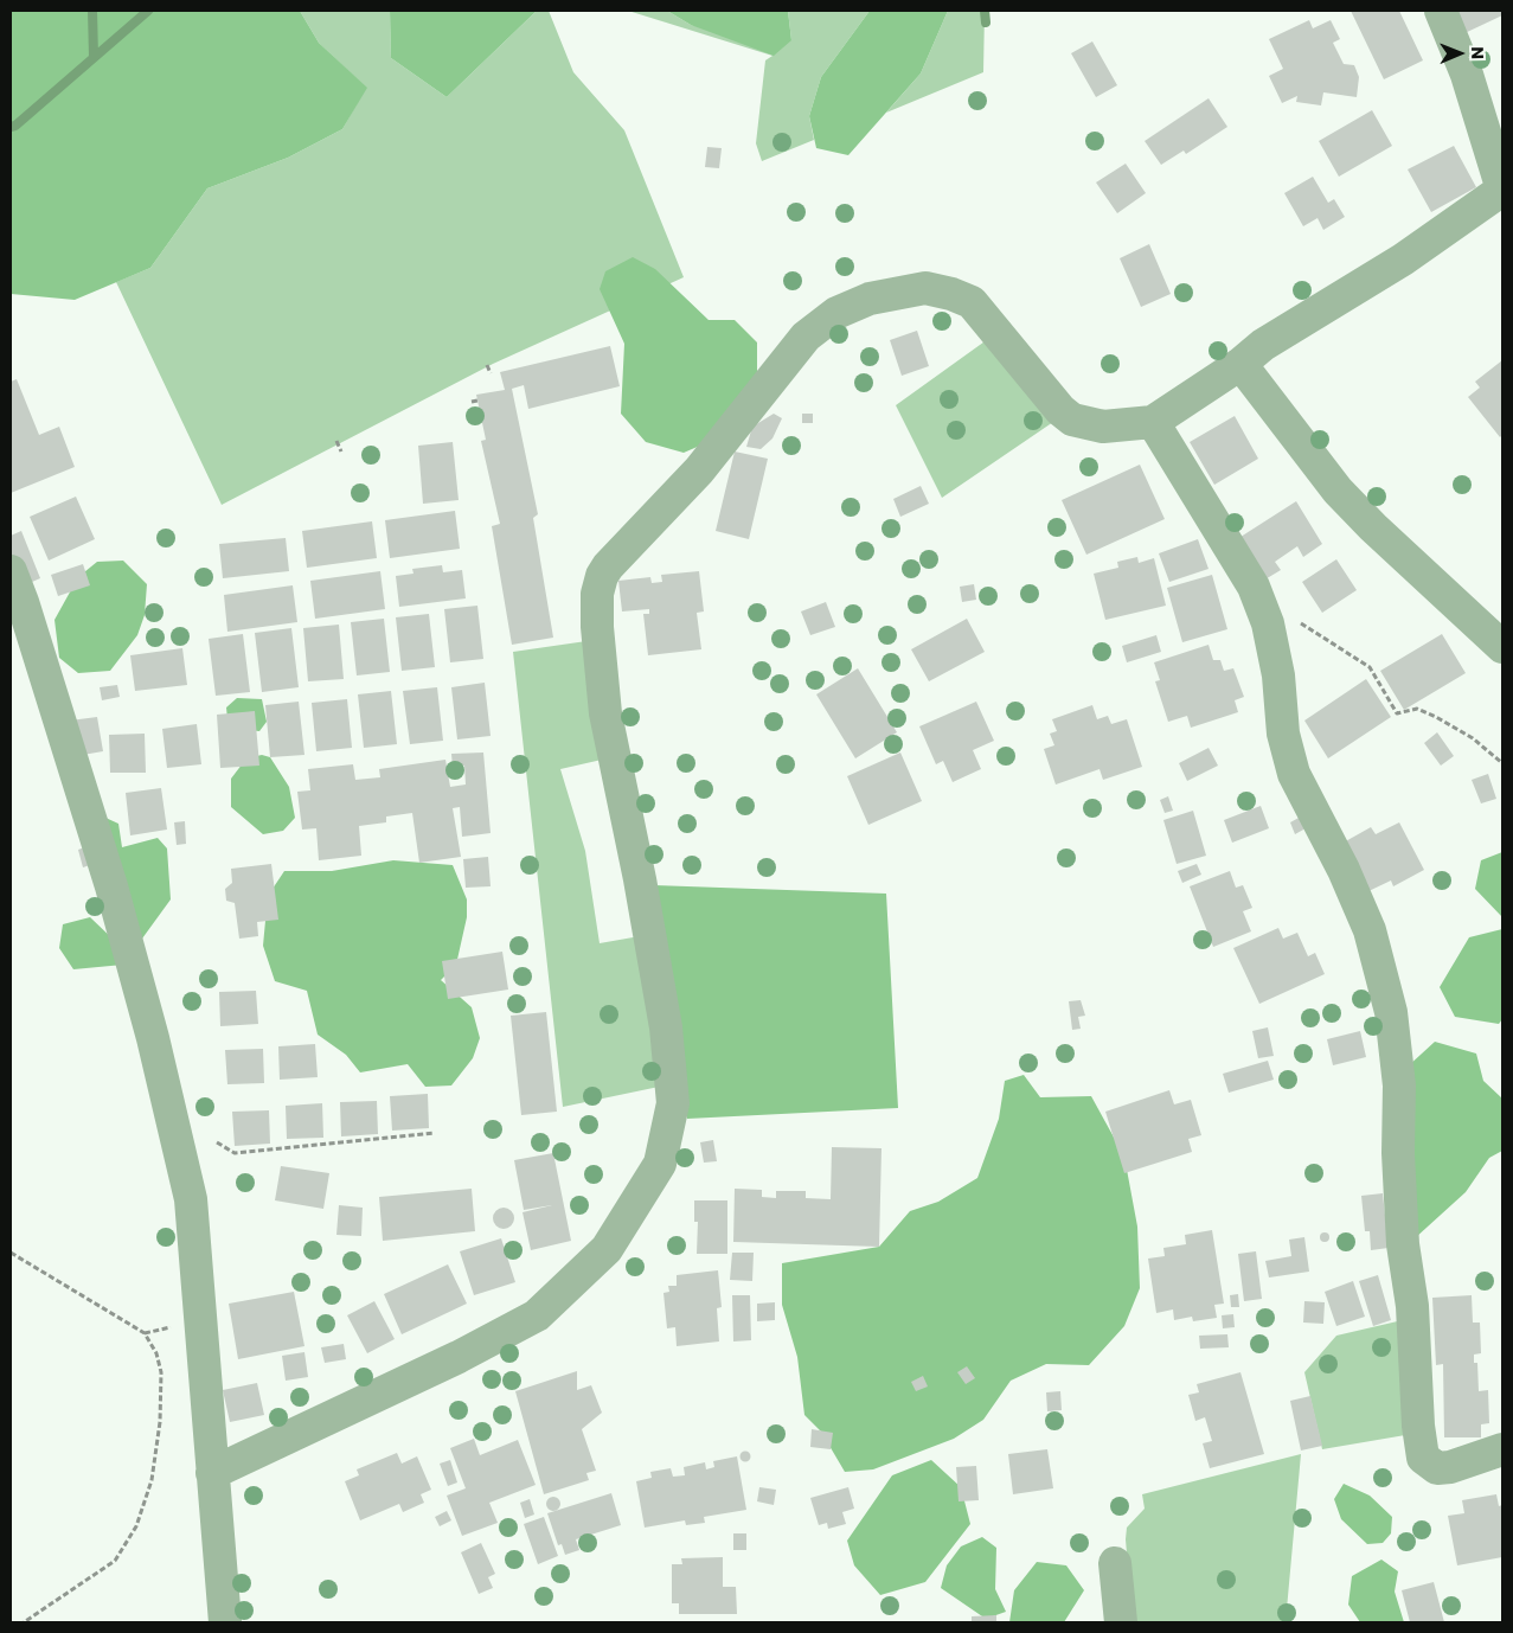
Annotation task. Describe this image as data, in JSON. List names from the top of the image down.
{
  "north": "right"
}
